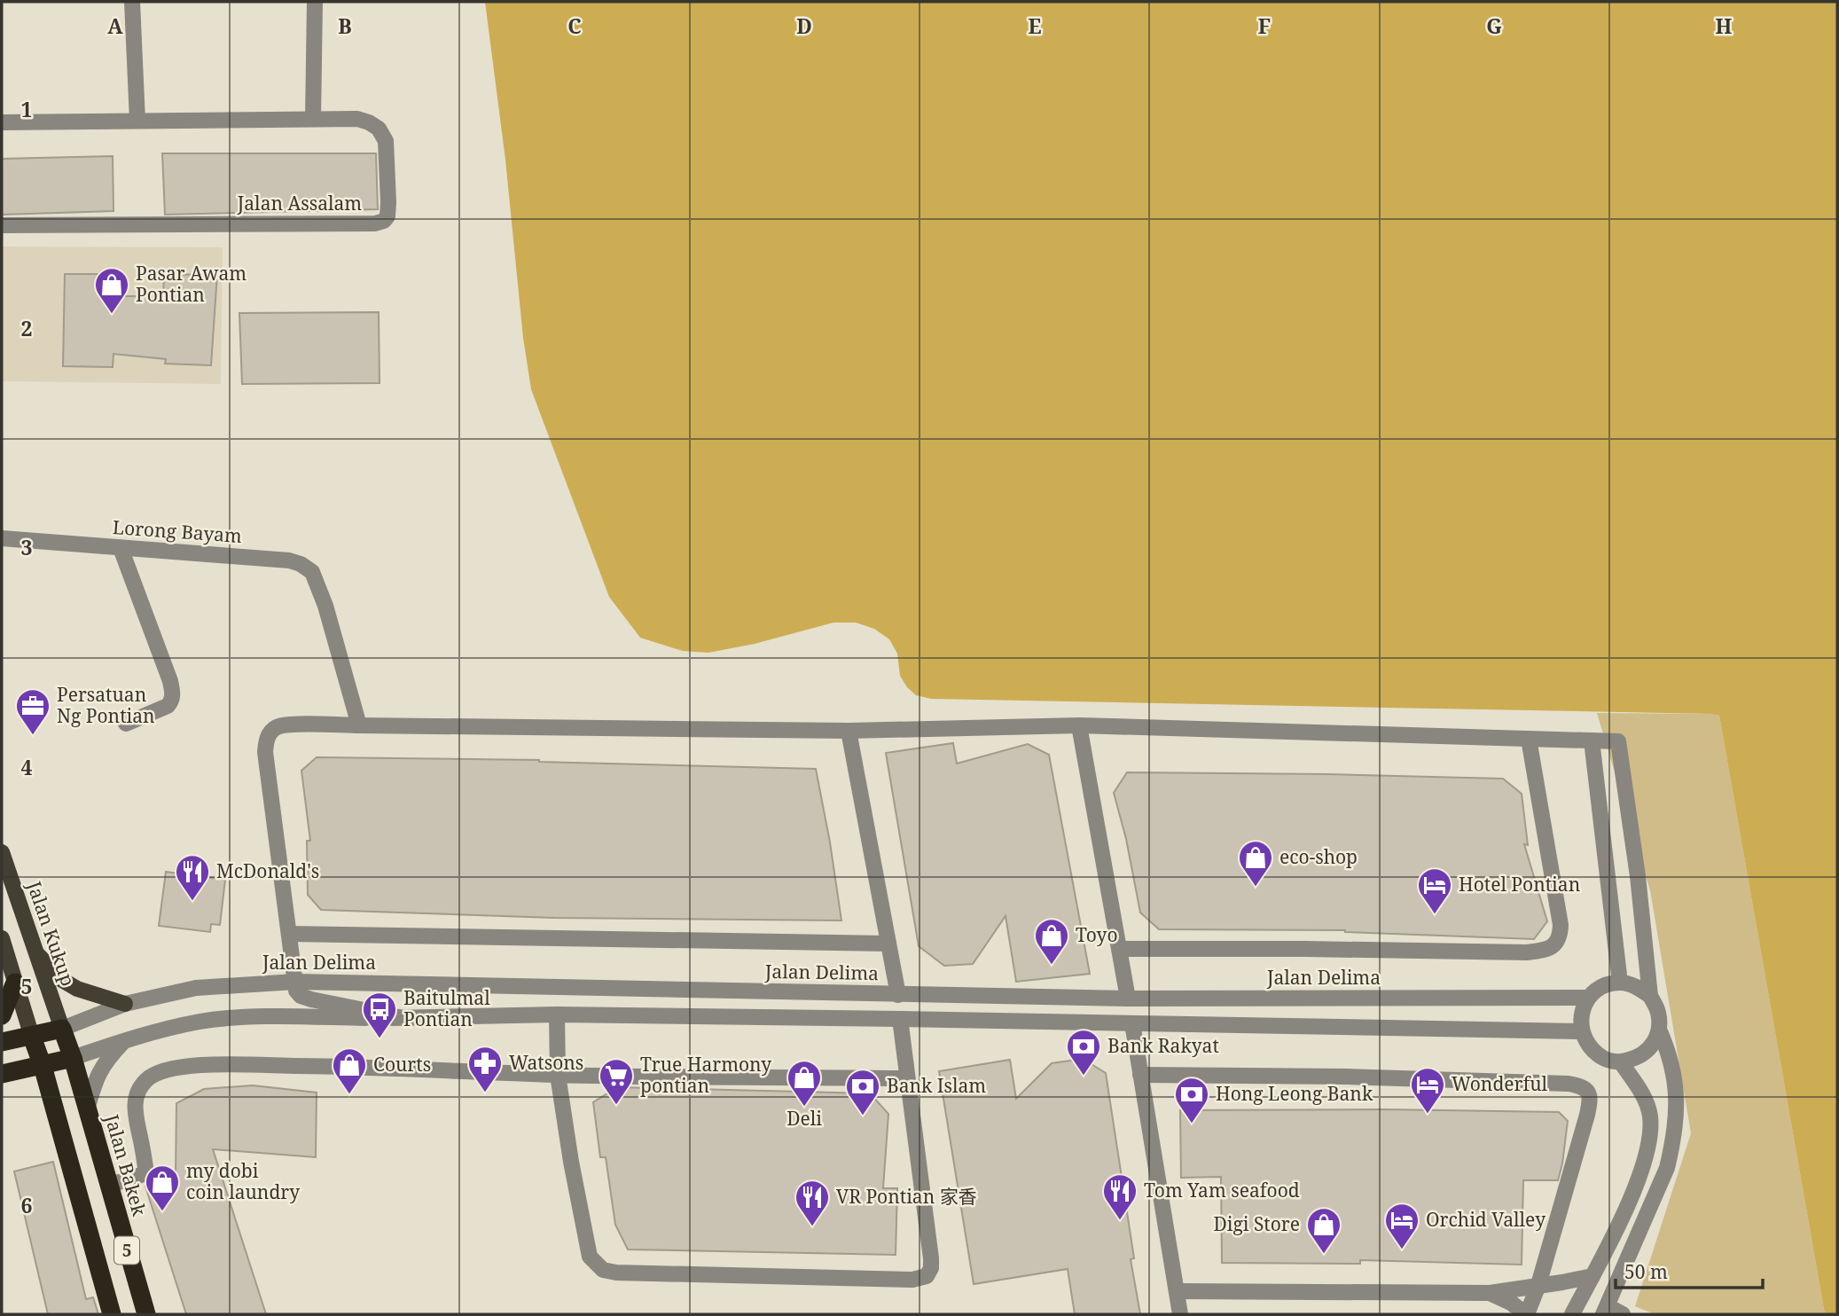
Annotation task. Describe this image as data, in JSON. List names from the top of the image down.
{
  "streets": {
    "highway": ["Jalan Bakek", "5"],
    "main road": ["Jalan Kukup"],
    "street": ["Jalan Assalam", "Lorong Bayam", "Jalan Delima"]
  },
  "crossings": [
    ["Jalan Kukup", "Jalan Delima"],
    ["Jalan Kukup", "Jalan Bakek"],
    ["Jalan Delima", "Jalan Bakek"]
  ],
  "places": {
    "shop": [
      "Pasar Awam Pontian",
      "eco-shop",
      "Toyo",
      "Courts",
      "Deli",
      "my dobi coin laundry",
      "Digi Store"
    ],
    "office": ["Persatuan Ng Pontian"],
    "restaurant": ["McDonald's", "Tom Yam seafood", "VR Pontian 家香"],
    "hotel": ["Hotel Pontian", "Wonderful", "Orchid Valley"],
    "bus stop": ["Baitulmal Pontian"],
    "bank": ["Bank Rakyat", "Bank Islam", "Hong Leong Bank"],
    "pharmacy": ["Watsons"],
    "supermarket": ["True Harmony pontian"]
  },
  "scale_bar": "50 m",
  "grid": {
    "columns": [
      "A",
      "B",
      "C",
      "D",
      "E",
      "F",
      "G",
      "H"
    ],
    "rows": [
      "1",
      "2",
      "3",
      "4",
      "5",
      "6"
    ]
  }
}
